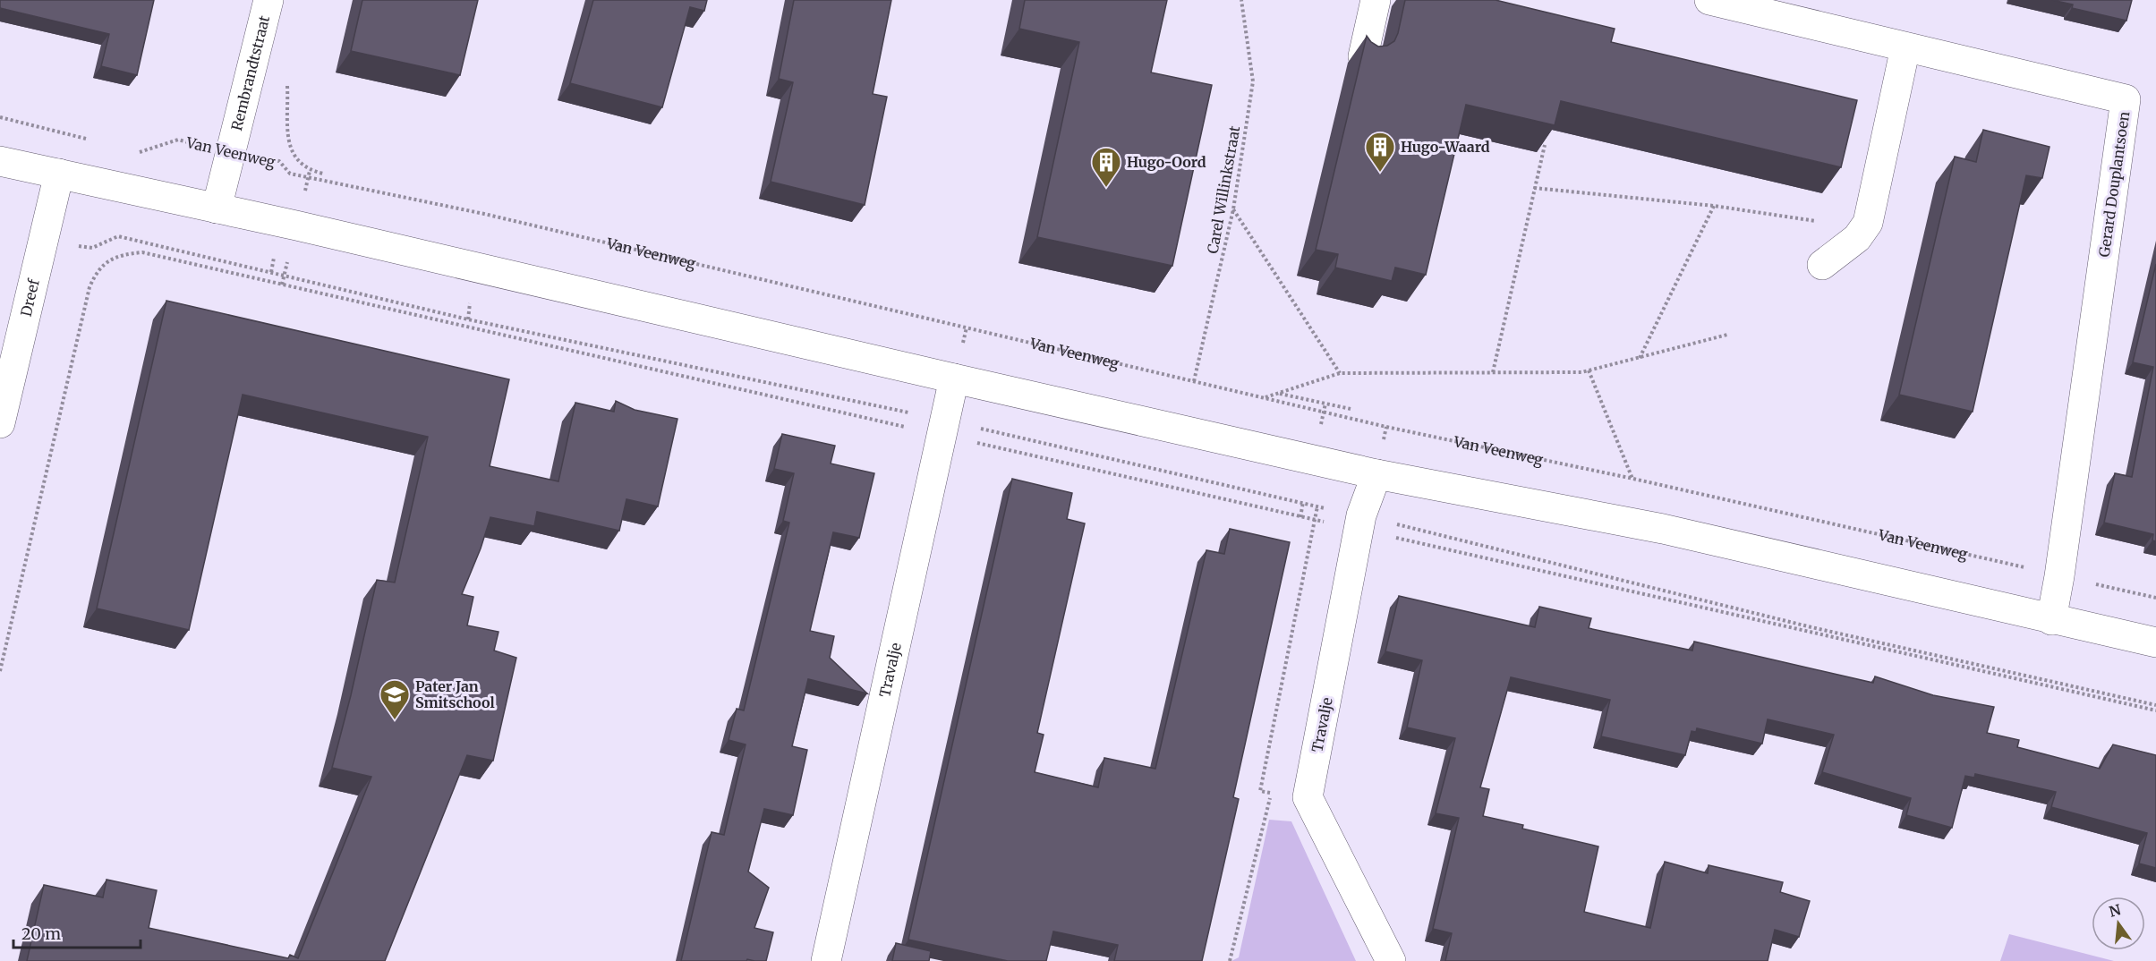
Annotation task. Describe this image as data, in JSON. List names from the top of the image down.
{
  "streets": {
    "street": [
      "Rembrandtstraat",
      "Gerard Douplantsoen",
      "Dreef",
      "Travalje"
    ],
    "path": ["Van Veenweg", "Carel Willinkstraat"]
  },
  "crossings": [
    ["Rembrandtstraat", "Van Veenweg"],
    ["Van Veenweg", "Gerard Douplantsoen"],
    ["Van Veenweg", "Carel Willinkstraat"]
  ],
  "places": {
    "building": ["Hugo-Waard", "Hugo-Oord"],
    "school or university": ["Pater Jan Smitschool"]
  },
  "scale_bar": "20 m",
  "north": "top"
}
